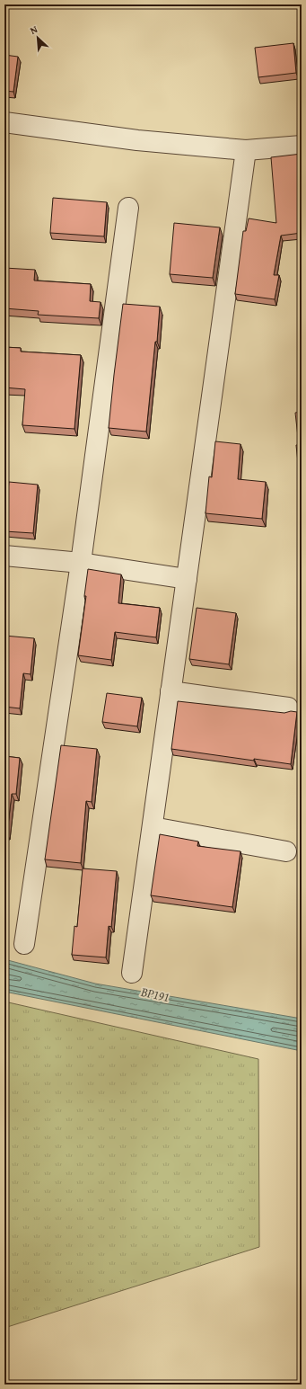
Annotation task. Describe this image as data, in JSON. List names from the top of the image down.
{
  "water": ["BP191"],
  "north": "top left"
}
